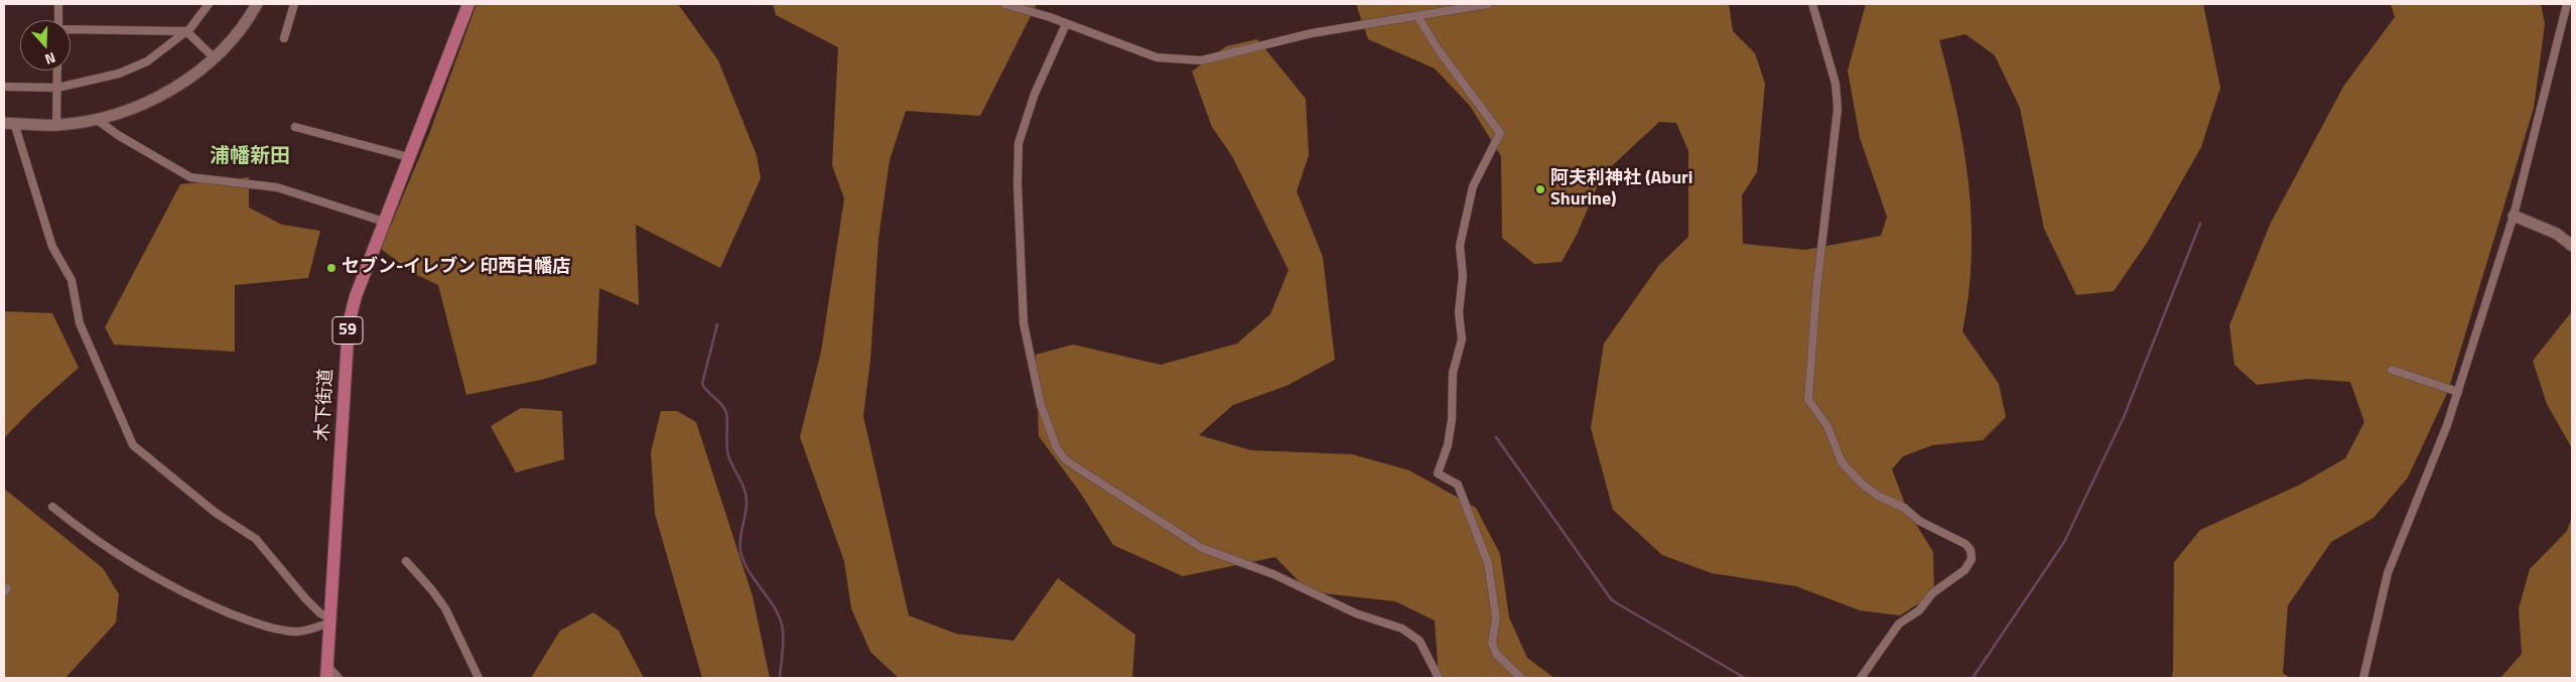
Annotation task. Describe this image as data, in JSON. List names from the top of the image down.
{
  "streets": {
    "main road": ["59", "木下街道"]
  },
  "districts": ["浦幡新田"],
  "places": ["阿夫利神社 (Aburi Shurine)", "セブン-イレブン 印西白幡店"],
  "north": "bottom"
}
